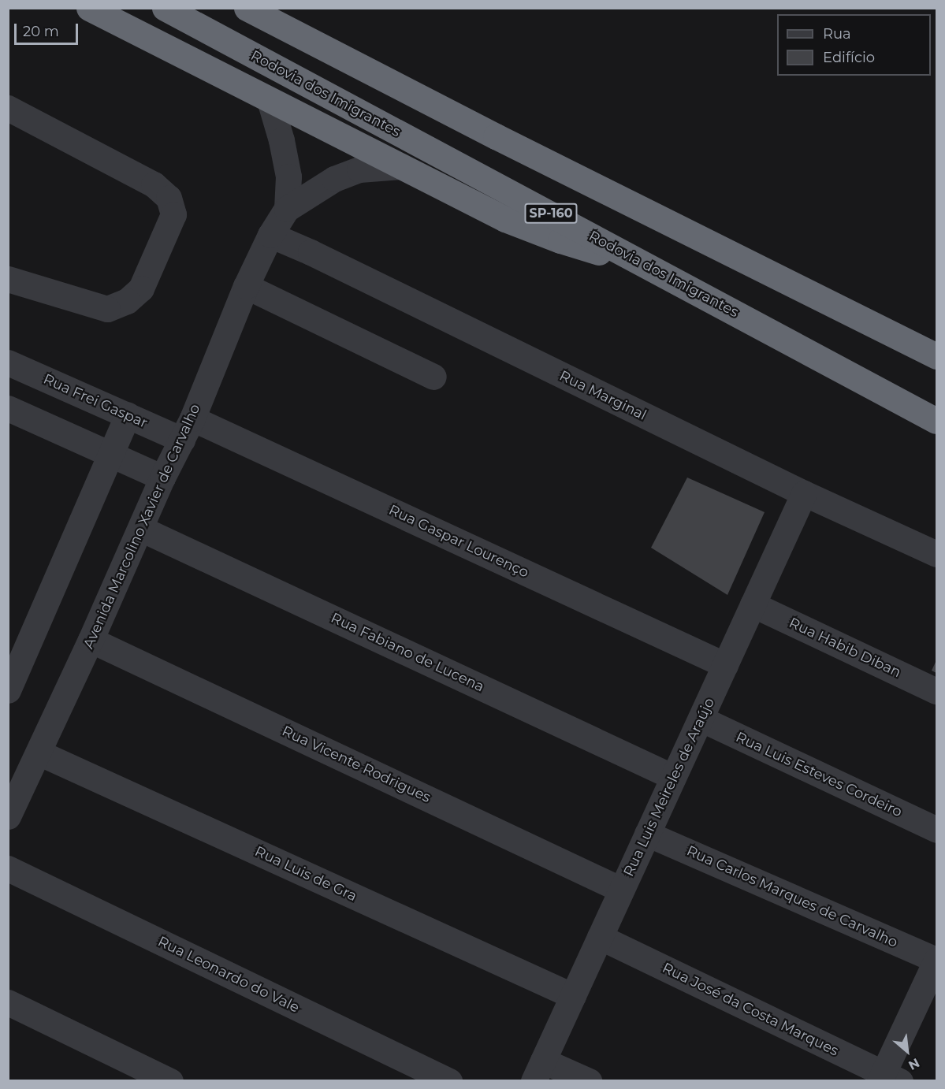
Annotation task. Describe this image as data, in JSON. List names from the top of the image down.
{
  "streets": {
    "highway": ["Rodovia dos Imigrantes", "SP-160"],
    "street": [
      "Rua Marginal",
      "Rua Frei Gaspar",
      "Avenida Marcolino Xavier de Carvalho",
      "Rua Gaspar Lourenço",
      "Rua Habib Diban",
      "Rua Fabiano de Lucena",
      "Rua Vicente Rodrigues",
      "Rua Luis Esteves Cordeiro",
      "Rua Luis Meireles de Araújo",
      "Rua Luis de Gra",
      "Rua Carlos Marques de Carvalho",
      "Rua Leonardo do Vale",
      "Rua José da Costa Marques"
    ]
  },
  "crossings": [
    ["Rua Marginal", "Avenida Marcolino Xavier de Carvalho"],
    ["Rua Marginal", "Rua Luis Meireles de Araújo"],
    ["Rua Frei Gaspar", "Avenida Marcolino Xavier de Carvalho"],
    ["Rua Frei Gaspar", "Rua Gaspar Lourenço"],
    ["Avenida Marcolino Xavier de Carvalho", "Rua Gaspar Lourenço"],
    ["Avenida Marcolino Xavier de Carvalho", "Rua Fabiano de Lucena"],
    ["Avenida Marcolino Xavier de Carvalho", "Rua Vicente Rodrigues"],
    ["Avenida Marcolino Xavier de Carvalho", "Rua Luis de Gra"],
    ["Rua Gaspar Lourenço", "Rua Luis Meireles de Araújo"],
    ["Rua Habib Diban", "Rua Luis Meireles de Araújo"],
    ["Rua Fabiano de Lucena", "Rua Luis Meireles de Araújo"],
    ["Rua Vicente Rodrigues", "Rua Luis Meireles de Araújo"],
    ["Rua Luis Esteves Cordeiro", "Rua Luis Meireles de Araújo"],
    ["Rua Luis Meireles de Araújo", "Rua Luis de Gra"],
    ["Rua Luis Meireles de Araújo", "Rua Carlos Marques de Carvalho"],
    ["Rua Luis Meireles de Araújo", "Rua José da Costa Marques"]
  ],
  "legend": ["Rua", "Edifício"],
  "scale_bar": "20 m",
  "north": "bottom right"
}
